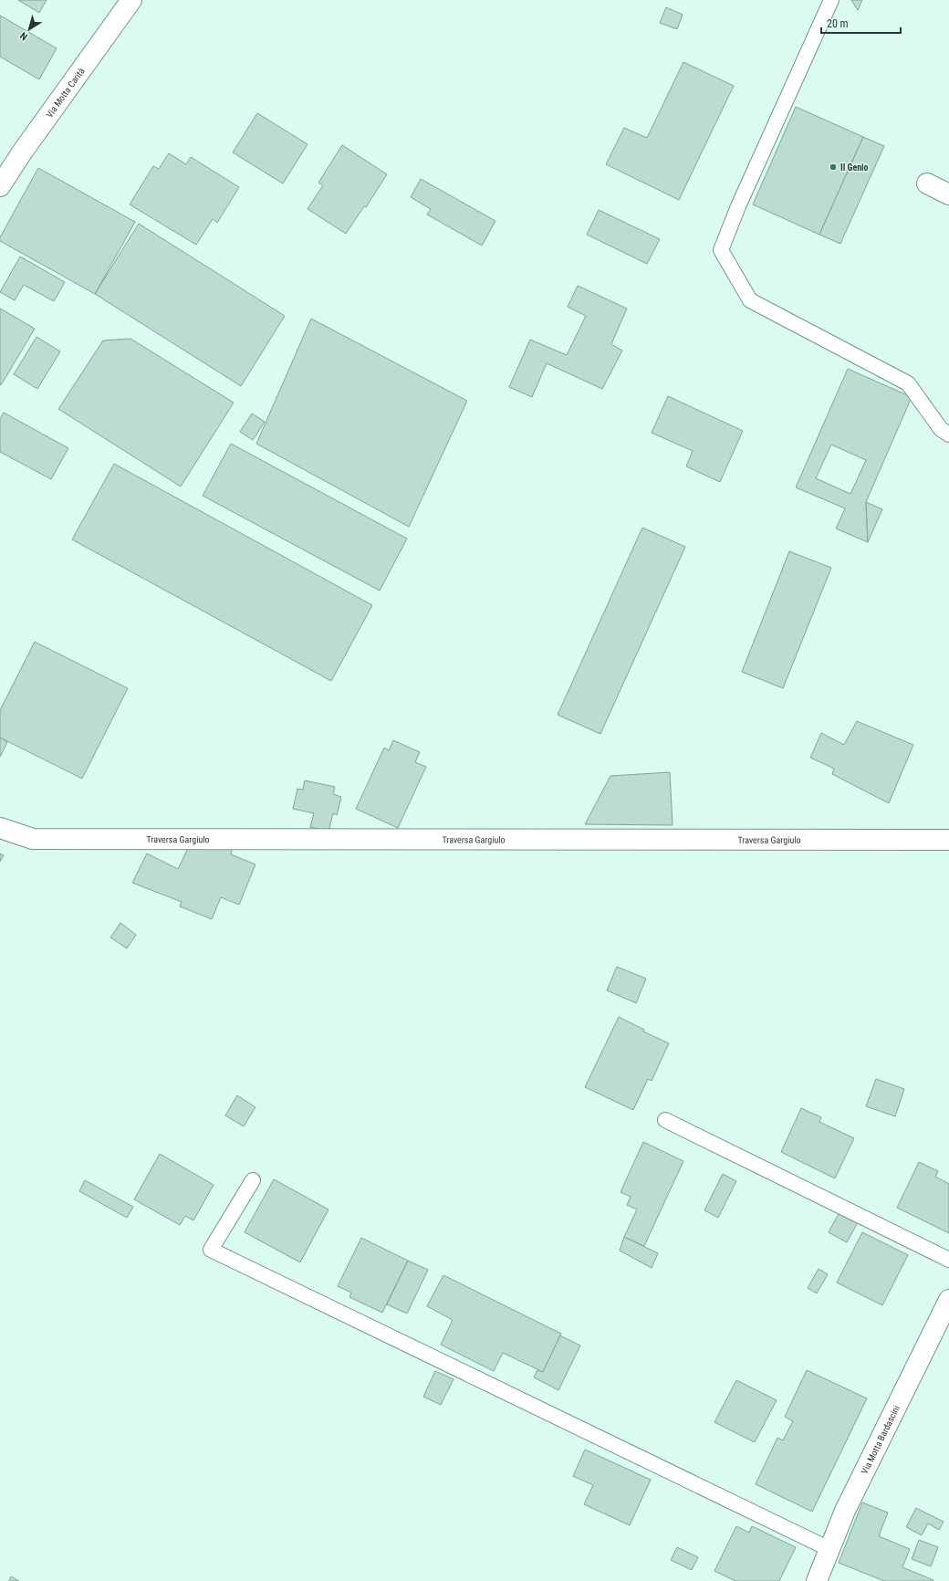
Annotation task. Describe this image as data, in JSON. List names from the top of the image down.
{
  "streets": {
    "street": ["Via Motta Carità", "Traversa Gargiulo", "Via Motta Bardascini"]
  },
  "places": ["Il Genio"],
  "scale_bar": "20 m",
  "north": "bottom left"
}
